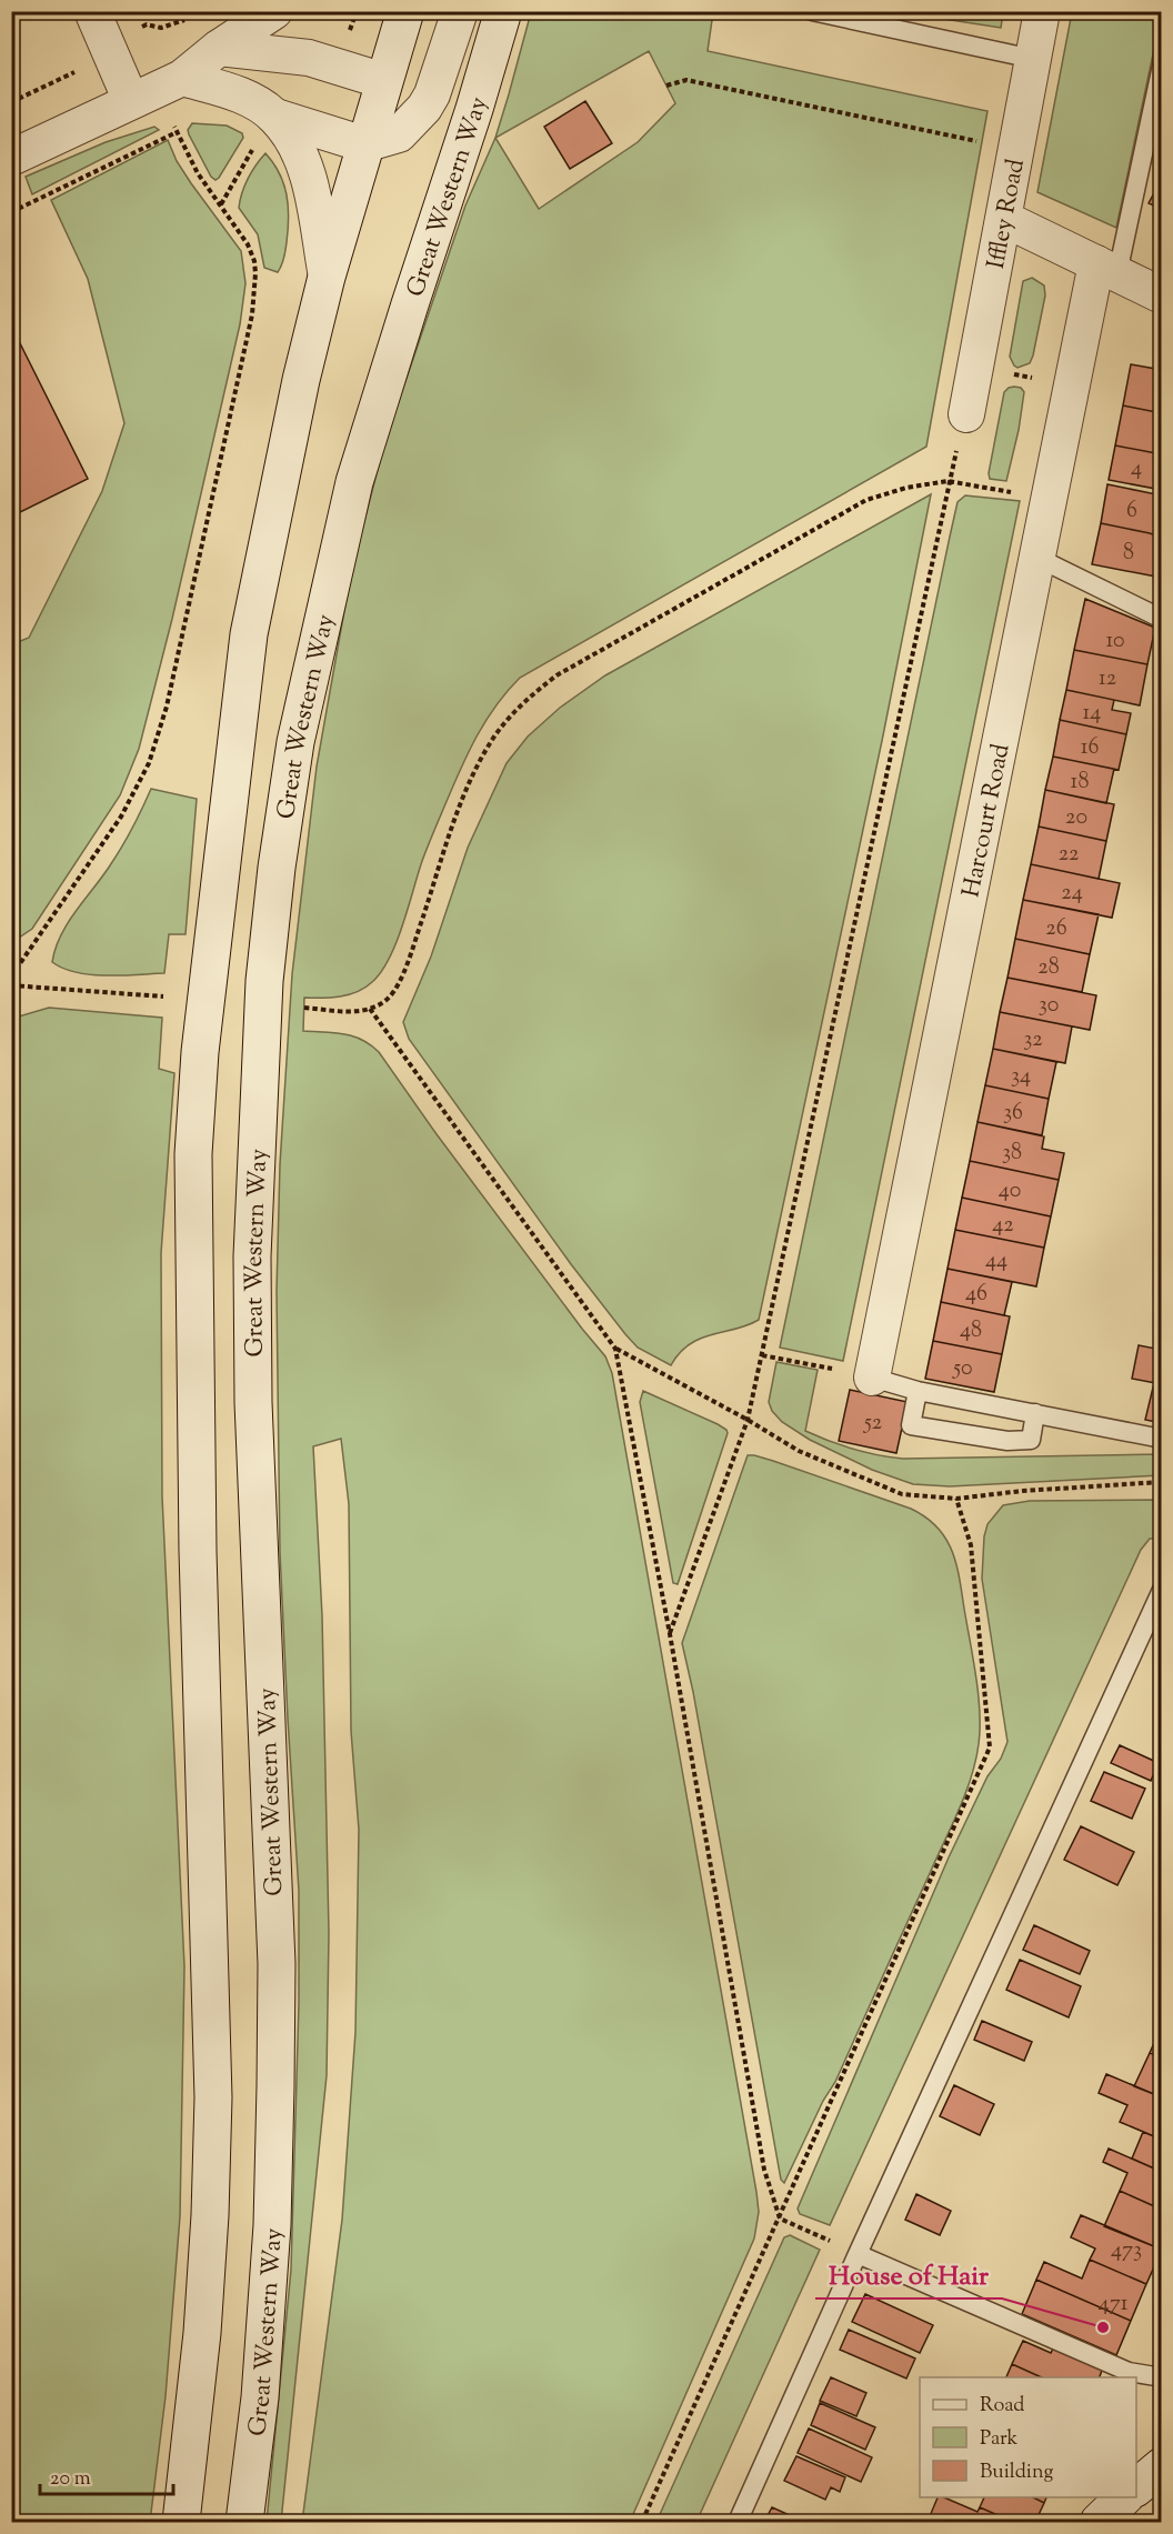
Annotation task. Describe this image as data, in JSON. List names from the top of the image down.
{
  "streets": {
    "main road": ["Great Western Way"],
    "street": ["Iffley Road", "Harcourt Road"]
  },
  "places": ["House of Hair"],
  "house_numbers": [
    "4",
    "6",
    "8",
    "10",
    "12",
    "14",
    "16",
    "18",
    "20",
    "22",
    "24",
    "26",
    "28",
    "30",
    "32",
    "34",
    "36",
    "38",
    "40",
    "42",
    "44",
    "46",
    "48",
    "50",
    "52",
    "473",
    "471"
  ],
  "legend": ["Road", "Park", "Building"],
  "scale_bar": "20 m"
}
